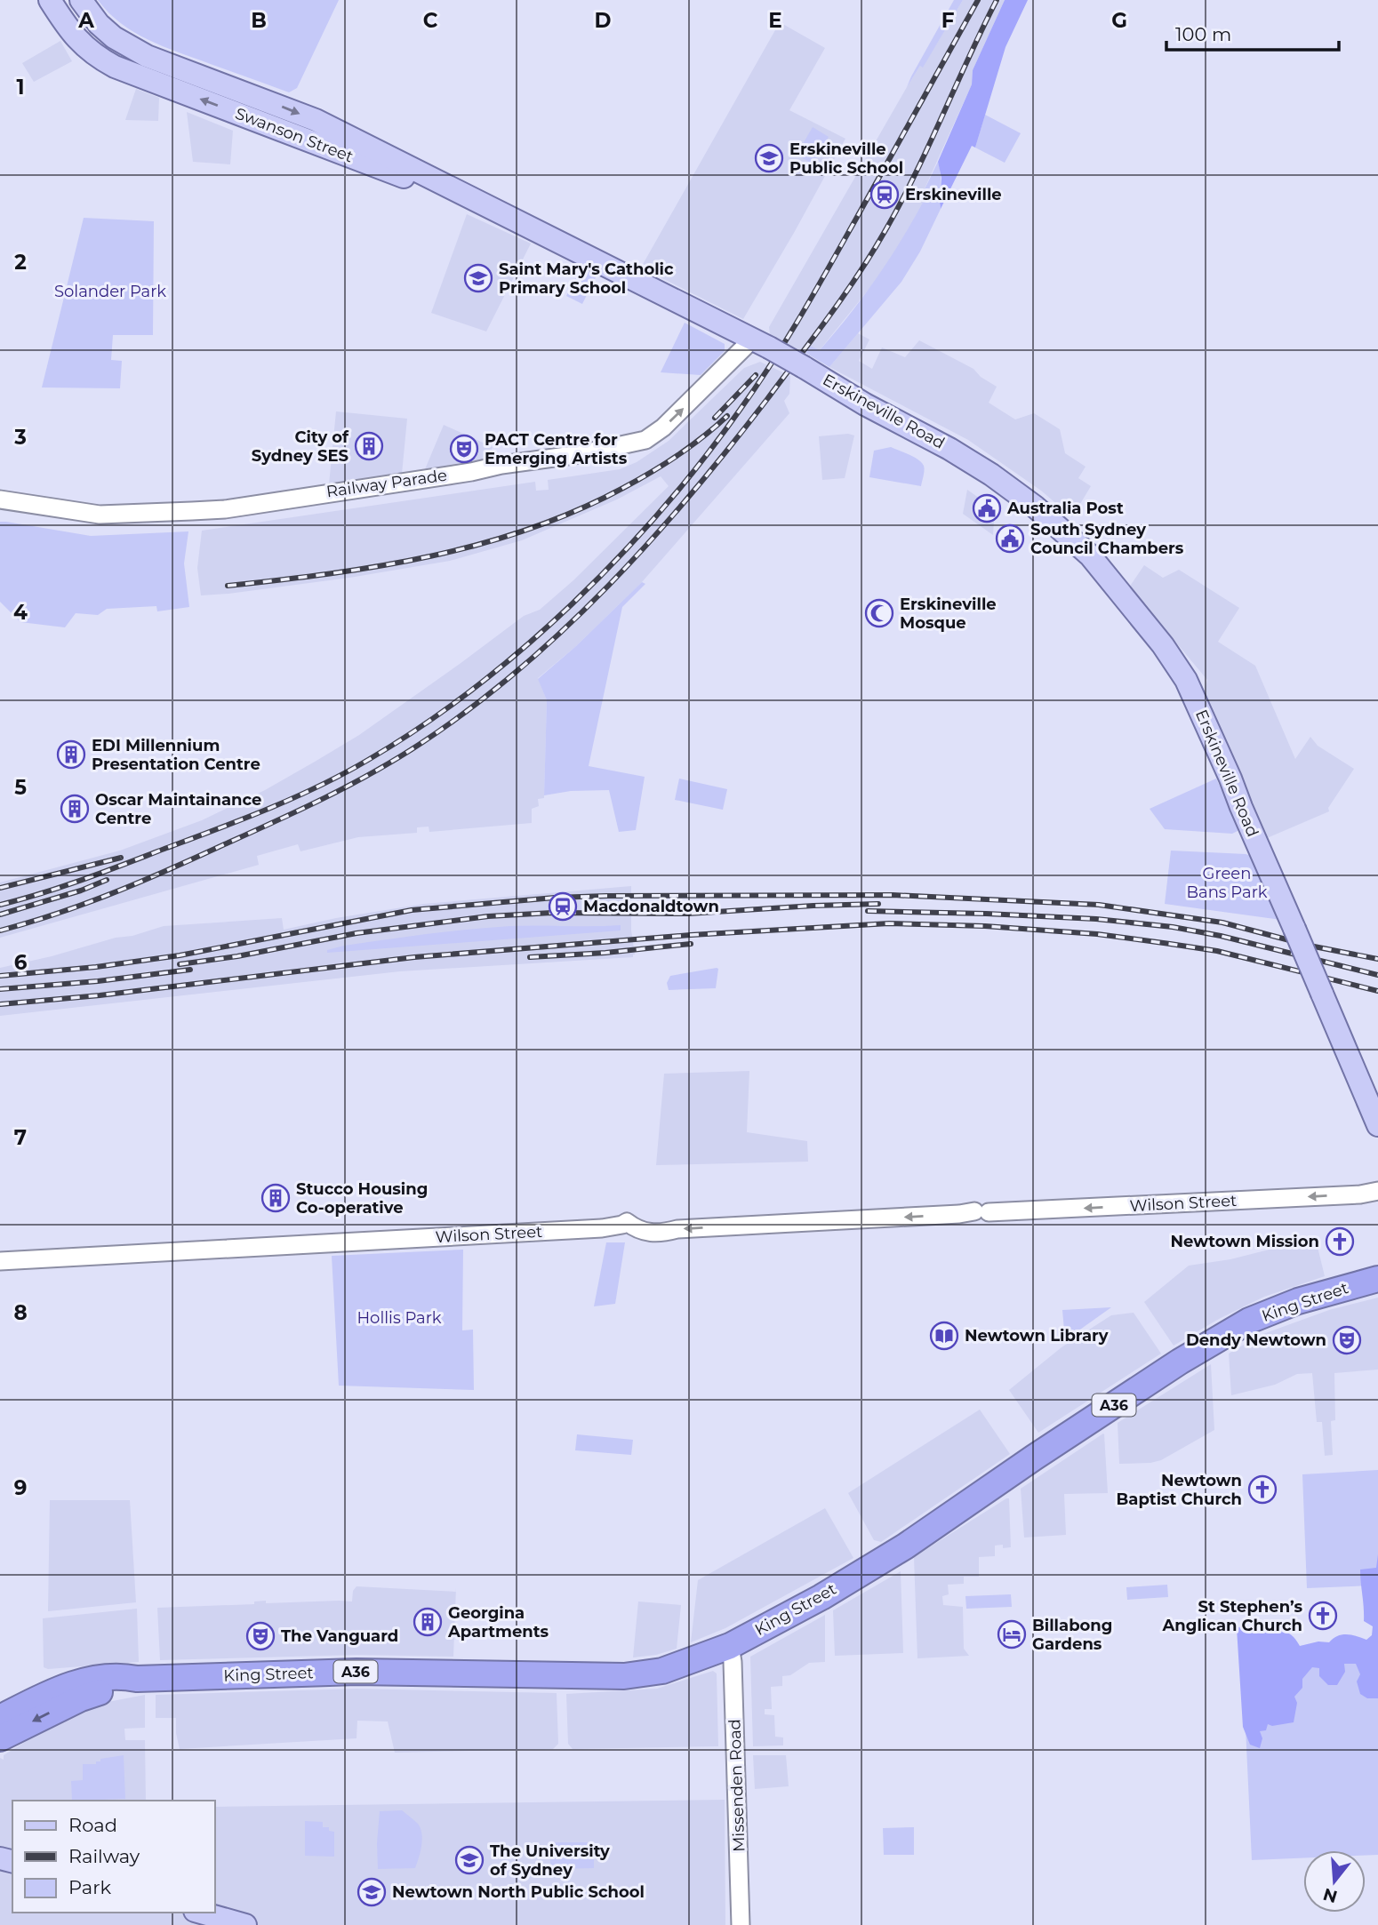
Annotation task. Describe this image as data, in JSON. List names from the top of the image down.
{
  "streets": {
    "highway": ["King Street", "A36"],
    "main road": ["Swanson Street", "Erskineville Road"],
    "street": ["Railway Parade", "Wilson Street", "Missenden Road"]
  },
  "crossings": [
    ["Swanson Street", "Erskineville Road"],
    ["Swanson Street", "Railway Parade"],
    ["Erskineville Road", "Railway Parade"],
    ["King Street", "Missenden Road"]
  ],
  "one_way": ["Railway Parade", "Wilson Street"],
  "parks": ["Solander Park", "Green Bans Park", "Hollis Park"],
  "places": {
    "school or university": [
      "Erskineville Public School",
      "Saint Mary's Catholic Primary School",
      "The University of Sydney",
      "Newtown North Public School"
    ],
    "station": ["Erskineville", "Macdonaldtown"],
    "building": [
      "City of Sydney SES",
      "EDI Millennium Presentation Centre",
      "Oscar Maintainance Centre",
      "Stucco Housing Co-operative",
      "Georgina Apartments"
    ],
    "theatre": ["PACT Centre for Emerging Artists", "Dendy Newtown", "The Vanguard"],
    "public building": ["Australia Post", "South Sydney Council Chambers"],
    "mosque": ["Erskineville Mosque"],
    "church": ["Newtown Mission", "Newtown Baptist Church", "St Stephen’s Anglican Church"],
    "library": ["Newtown Library"],
    "hotel": ["Billabong Gardens"]
  },
  "legend": ["Road", "Railway", "Park"],
  "scale_bar": "100 m",
  "north": "bottom",
  "grid": {
    "columns": [
      "A",
      "B",
      "C",
      "D",
      "E",
      "F",
      "G"
    ],
    "rows": [
      "1",
      "2",
      "3",
      "4",
      "5",
      "6",
      "7",
      "8",
      "9"
    ]
  }
}
